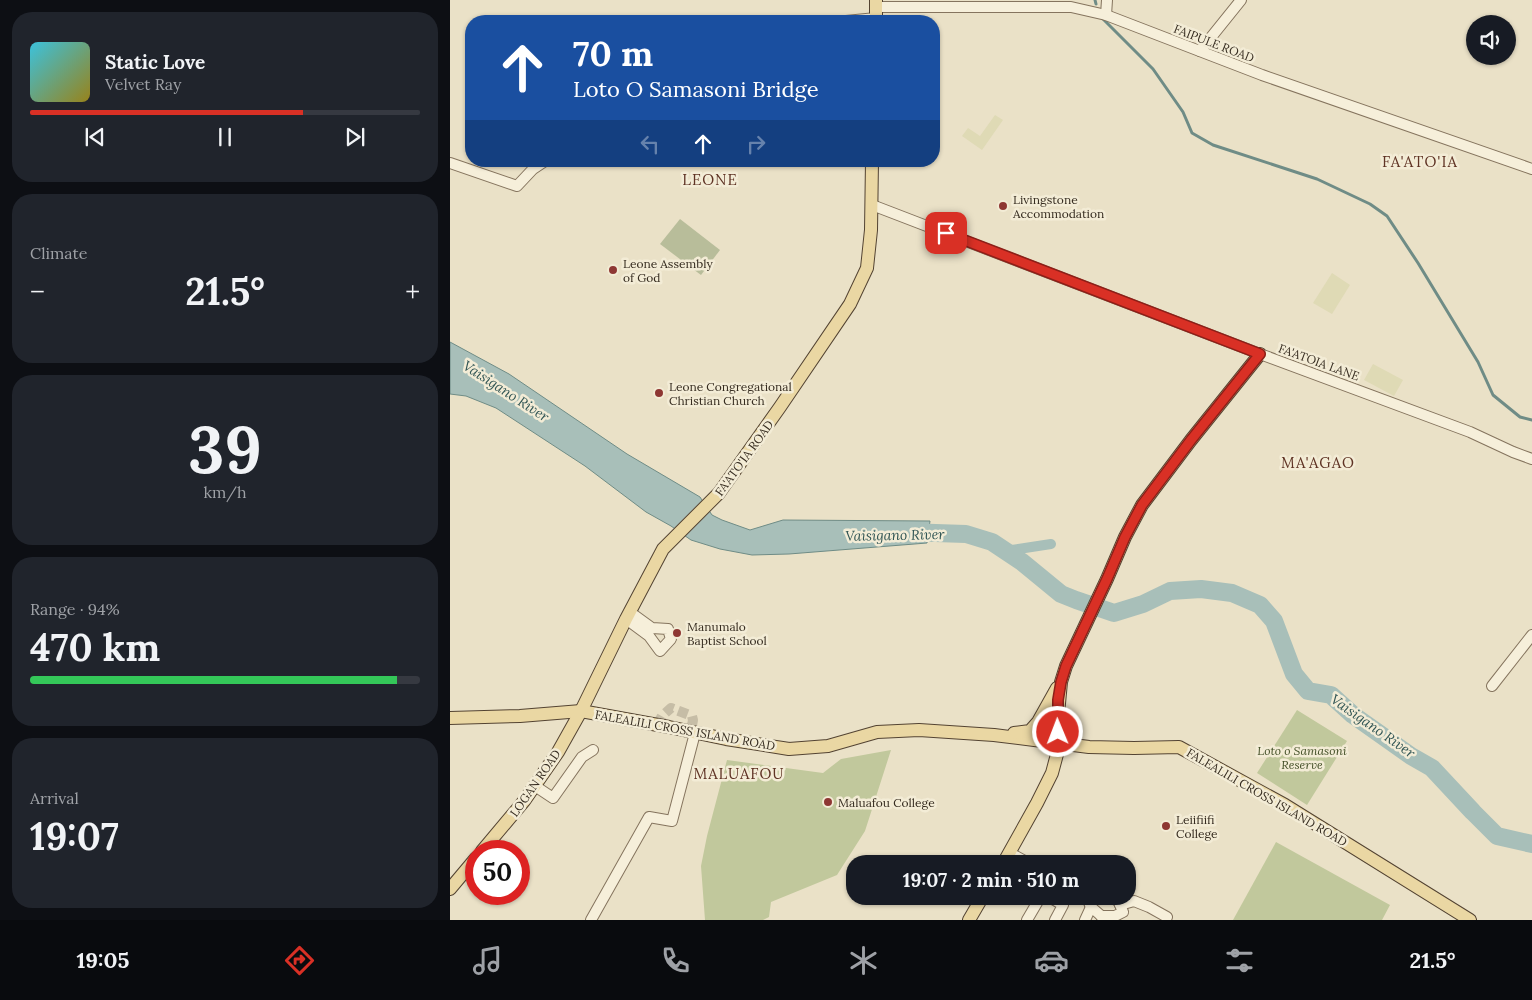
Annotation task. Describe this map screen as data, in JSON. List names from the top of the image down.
{
  "streets": {
    "main road": ["FA'ATO'IA ROAD", "FALEALILI CROSS ISLAND ROAD", "LOGAN ROAD"],
    "street": ["FAIPULE ROAD", "FA'ATOIA LANE"]
  },
  "crossings": [
    ["FA'ATOIA LANE", "FA'ATO'IA ROAD"],
    ["FA'ATO'IA ROAD", "FALEALILI CROSS ISLAND ROAD"],
    ["FA'ATO'IA ROAD", "LOGAN ROAD"],
    ["FALEALILI CROSS ISLAND ROAD", "LOGAN ROAD"]
  ],
  "districts": [
    "FA'ATO'IA",
    "LEONE",
    "MA'AGAO",
    "MALUAFOU"
  ],
  "water": ["Vaisigano River"],
  "parks": ["Loto o Samasoni Reserve"],
  "places": [
    "Livingstone Accommodation",
    "Leone Assembly of God",
    "Leone Congregational Christian Church",
    "Manumalo Baptist School",
    "Maluafou College",
    "Leiifiifi College"
  ],
  "page": {
    "turn": ["70 m", "Loto O Samasoni Bridge"],
    "song": ["Static Love", "Velvet Ray"],
    "tile": [
      "Climate",
      ["39", "km/h"],
      ["Range · 94%", "470 km"],
      ["Arrival", "19:07"]
    ],
    "heat": ["−", "21.5°", "+"],
    "limit": "50",
    "trip": "19:07 · 2 min · 510 m",
    "tabs": ["19:05", "21.5°"]
  }
}
